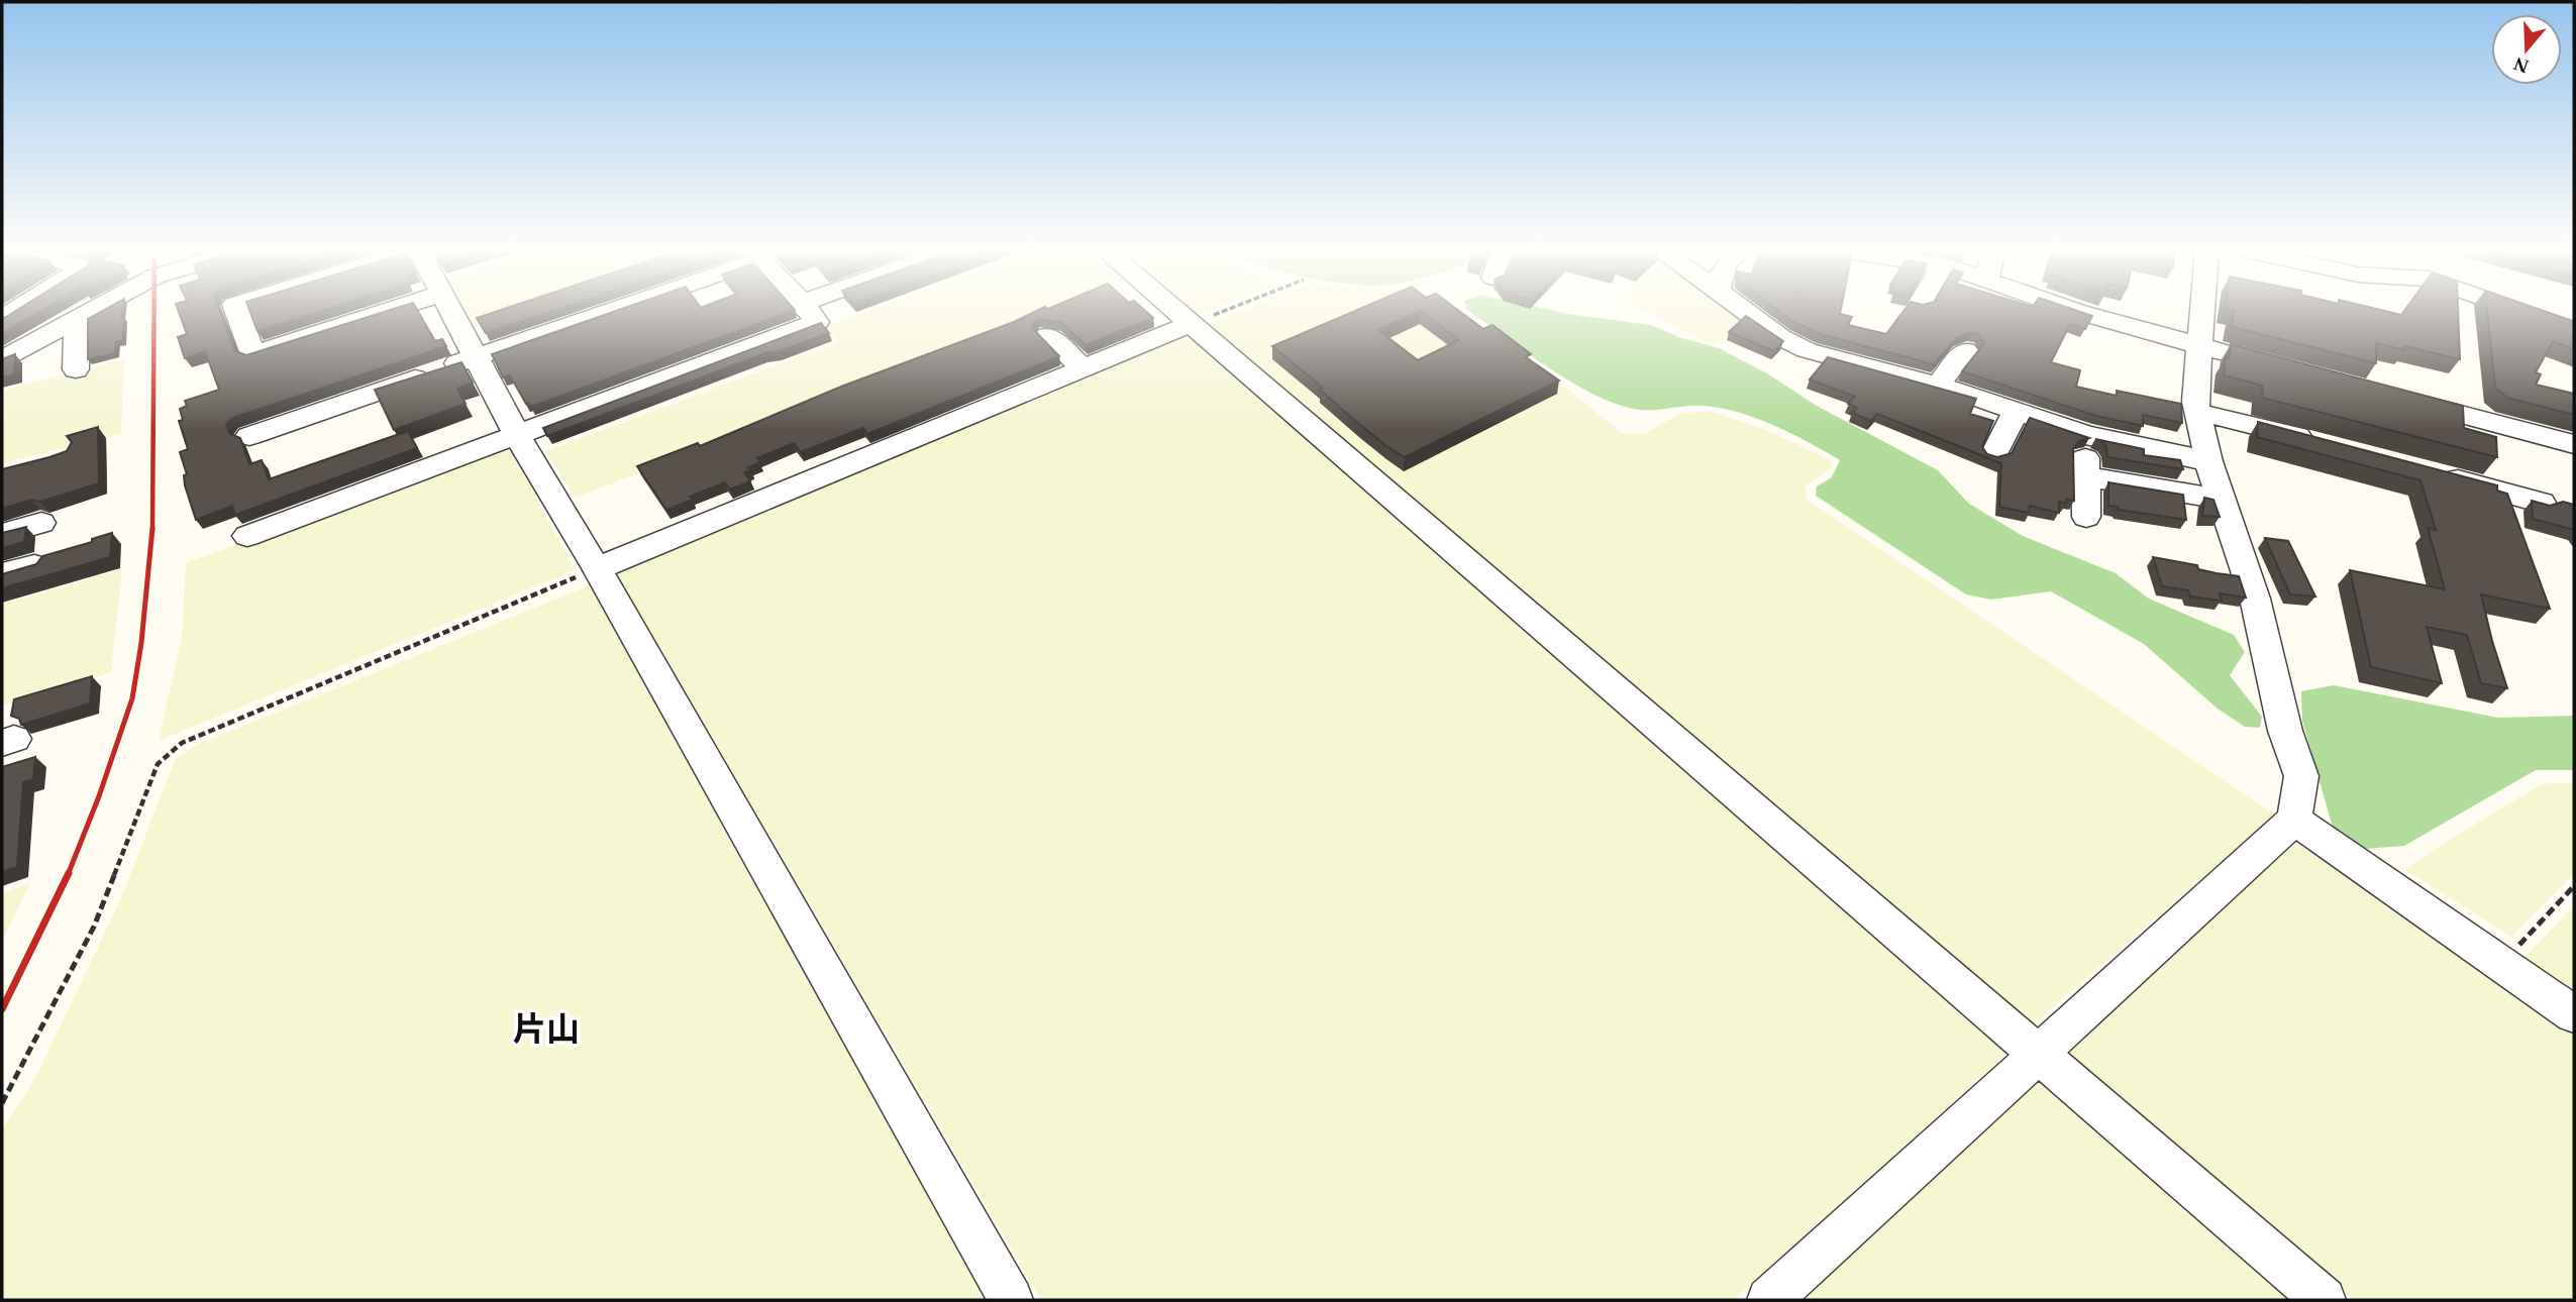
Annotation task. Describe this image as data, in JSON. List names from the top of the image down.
{
  "districts": ["片山"],
  "north": "bottom"
}
